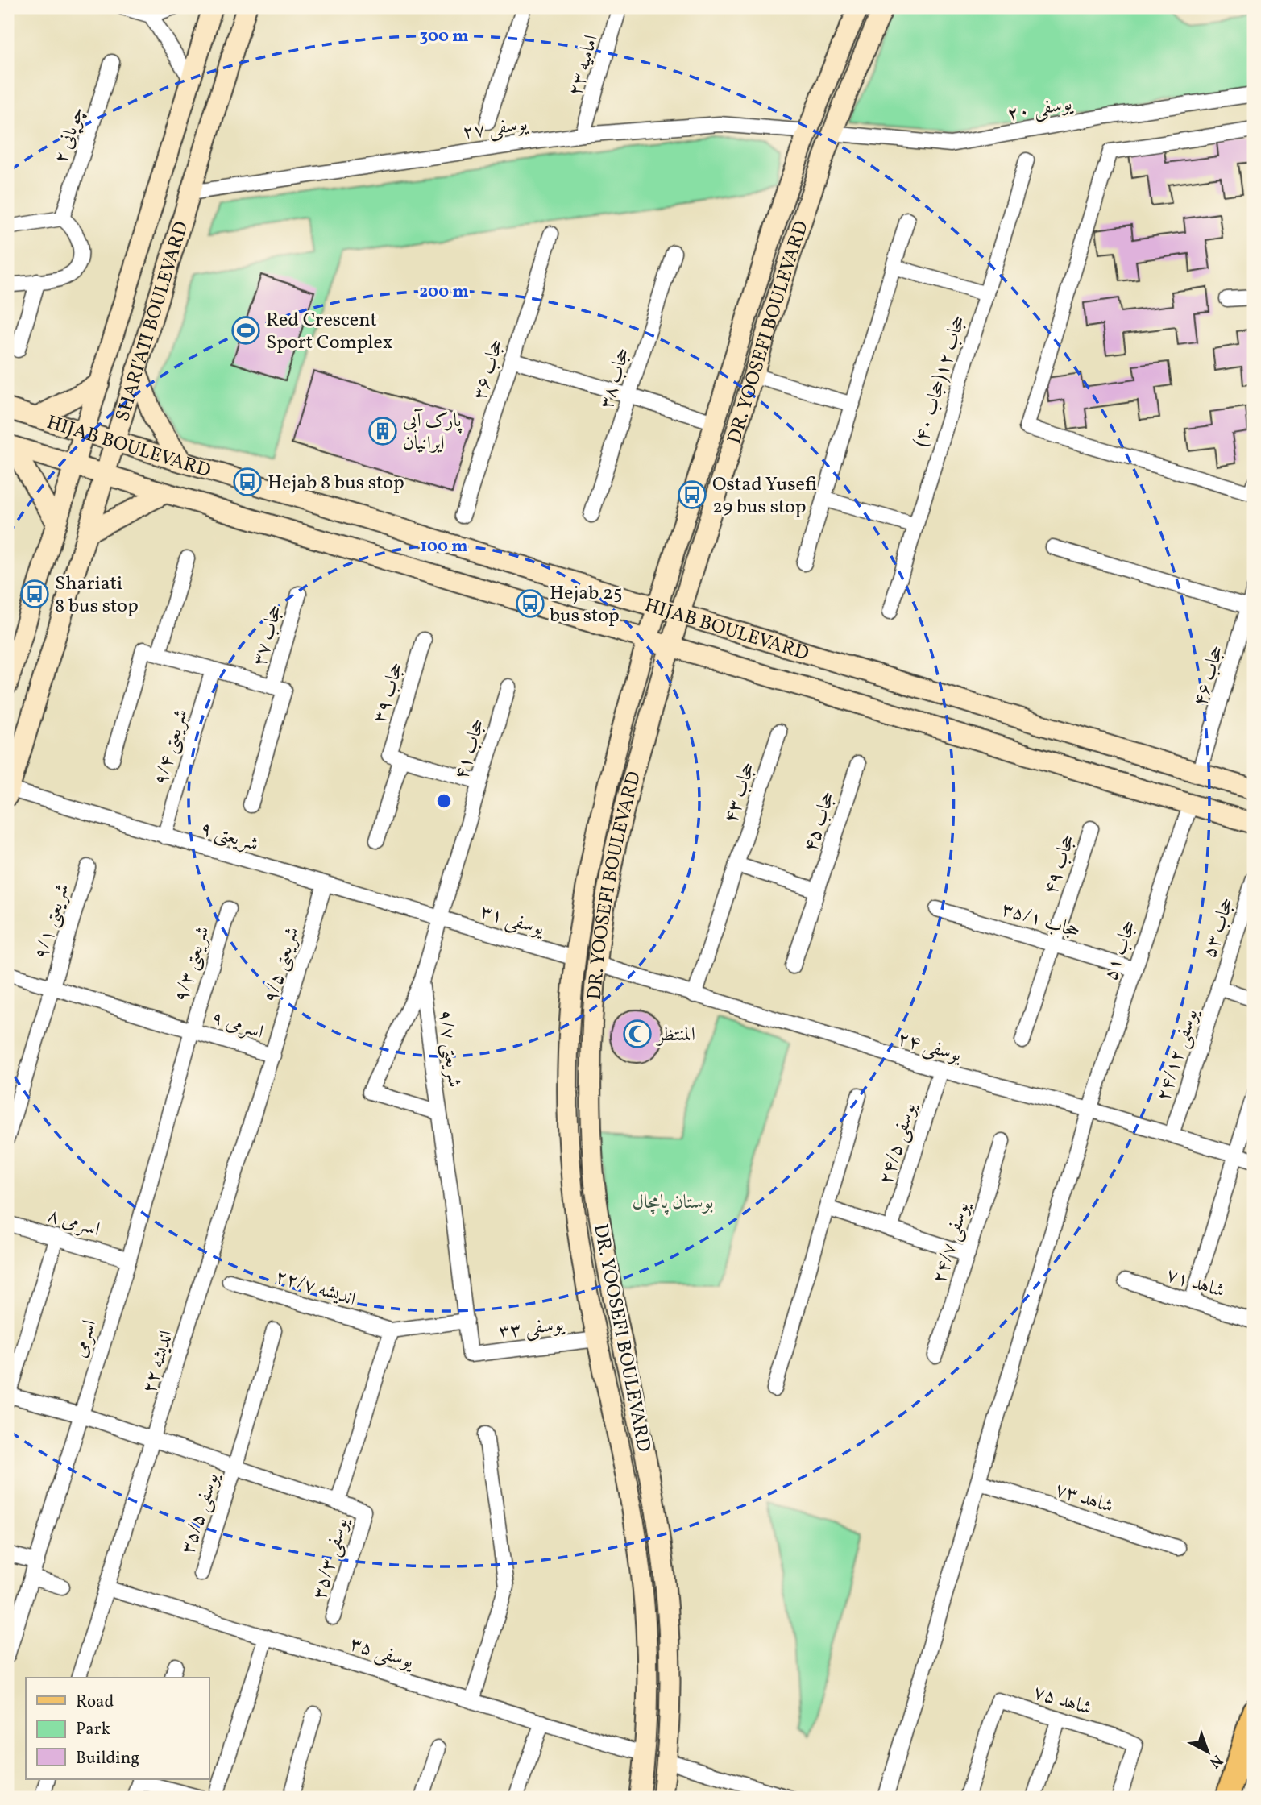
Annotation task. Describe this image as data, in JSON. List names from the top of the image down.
{
  "streets": {
    "main road": ["SHARI'ATI BOULEVARD", "DR. YOOSEFI BOULEVARD", "HIJAB BOULEVARD"],
    "street": [
      "امامیه ۲۳",
      "یوسفی ۲۰",
      "یوسفی ۲۷",
      "چوپانی ۲",
      "حجاب ۳۶",
      "حجاب ۳۸",
      "حجاب ۱۲(حجاب ۴۰)",
      "حجاب ۳۷",
      "حجاب ۴۶",
      "حجاب ۳۹",
      "شریعتی ۹/۴",
      "حجاب ۴۱",
      "حجاب ۴۳",
      "حجاب ۴۵",
      "شریعتی ۹",
      "حجاب ۴۹",
      "یوسفی ۳۱",
      "حجاب ۳۵/۱",
      "شریعتی ۹/۱",
      "حجاب ۵۳",
      "حجاب ۵۱",
      "شریعتی ۹/۳",
      "شریعتی ۹/۵",
      "اسرمی ۹",
      "یوسفی ۲۴",
      "شریعتی ۹/۷",
      "یوسفی ۲۴/۱۲",
      "یوسفی ۲۴/۵",
      "اسرمی ۸",
      "یوسفی ۲۴/۷",
      "شاهد ۷۱",
      "اندیشه ۲۲/۷",
      "یوسفی ۳۳",
      "اسرمی",
      "اندیشه ۲۲",
      "شاهد ۷۳",
      "یوسفی ۳۵/۵",
      "یوسفی ۳۵/۳",
      "یوسفی ۳۵",
      "شاهد ۷۵"
    ]
  },
  "crossings": [
    ["امامیه ۲۳", "یوسفی ۲۷"],
    ["یوسفی ۲۰", "DR. YOOSEFI BOULEVARD"],
    ["یوسفی ۲۷", "SHARI'ATI BOULEVARD"],
    ["یوسفی ۲۷", "DR. YOOSEFI BOULEVARD"],
    ["SHARI'ATI BOULEVARD", "HIJAB BOULEVARD"],
    ["SHARI'ATI BOULEVARD", "شریعتی ۹"],
    ["DR. YOOSEFI BOULEVARD", "HIJAB BOULEVARD"],
    ["DR. YOOSEFI BOULEVARD", "یوسفی ۳۱"],
    ["DR. YOOSEFI BOULEVARD", "یوسفی ۲۴"],
    ["DR. YOOSEFI BOULEVARD", "یوسفی ۳۳"],
    ["DR. YOOSEFI BOULEVARD", "یوسفی ۳۵"],
    ["HIJAB BOULEVARD", "حجاب ۴۶"],
    ["HIJAB BOULEVARD", "حجاب ۵۱"],
    ["شریعتی ۹/۴", "شریعتی ۹"],
    ["حجاب ۴۱", "شریعتی ۹"],
    ["حجاب ۴۱", "یوسفی ۳۱"],
    ["حجاب ۴۱", "شریعتی ۹/۷"],
    ["حجاب ۴۳", "یوسفی ۲۴"],
    ["شریعتی ۹", "یوسفی ۳۱"],
    ["شریعتی ۹", "شریعتی ۹/۵"],
    ["شریعتی ۹", "شریعتی ۹/۷"],
    ["حجاب ۴۹", "حجاب ۳۵/۱"],
    ["یوسفی ۳۱", "شریعتی ۹/۷"],
    ["حجاب ۳۵/۱", "حجاب ۵۱"],
    ["شریعتی ۹/۱", "اسرمی ۹"],
    ["حجاب ۵۳", "یوسفی ۲۴/۱۲"],
    ["حجاب ۵۱", "یوسفی ۲۴"],
    ["حجاب ۵۱", "شاهد ۷۳"],
    ["شریعتی ۹/۳", "اسرمی ۹"],
    ["شریعتی ۹/۳", "اسرمی"],
    ["شریعتی ۹/۵", "اسرمی ۹"],
    ["شریعتی ۹/۵", "اندیشه ۲۲"],
    ["اسرمی ۹", "اسرمی"],
    ["اسرمی ۹", "اندیشه ۲۲"],
    ["یوسفی ۲۴", "یوسفی ۲۴/۱۲"],
    ["یوسفی ۲۴", "یوسفی ۲۴/۵"],
    ["شریعتی ۹/۷", "یوسفی ۳۳"],
    ["اسرمی ۸", "اسرمی"],
    ["اندیشه ۲۲", "یوسفی ۳۵"]
  ],
  "parks": ["بوستان پامچال"],
  "places": {
    "sports": ["Red Crescent Sport Complex"],
    "building": ["پارک آبی ایرانیان"],
    "bus stop": [
      "Hejab 8 bus stop",
      "Ostad Yusefi 29 bus stop",
      "Shariati 8 bus stop",
      "Hejab 25 bus stop"
    ],
    "mosque": ["المنتظر"]
  },
  "legend": ["Road", "Park", "Building"],
  "north": "bottom right",
  "rings": ["300 m", "200 m", "100 m"]
}
